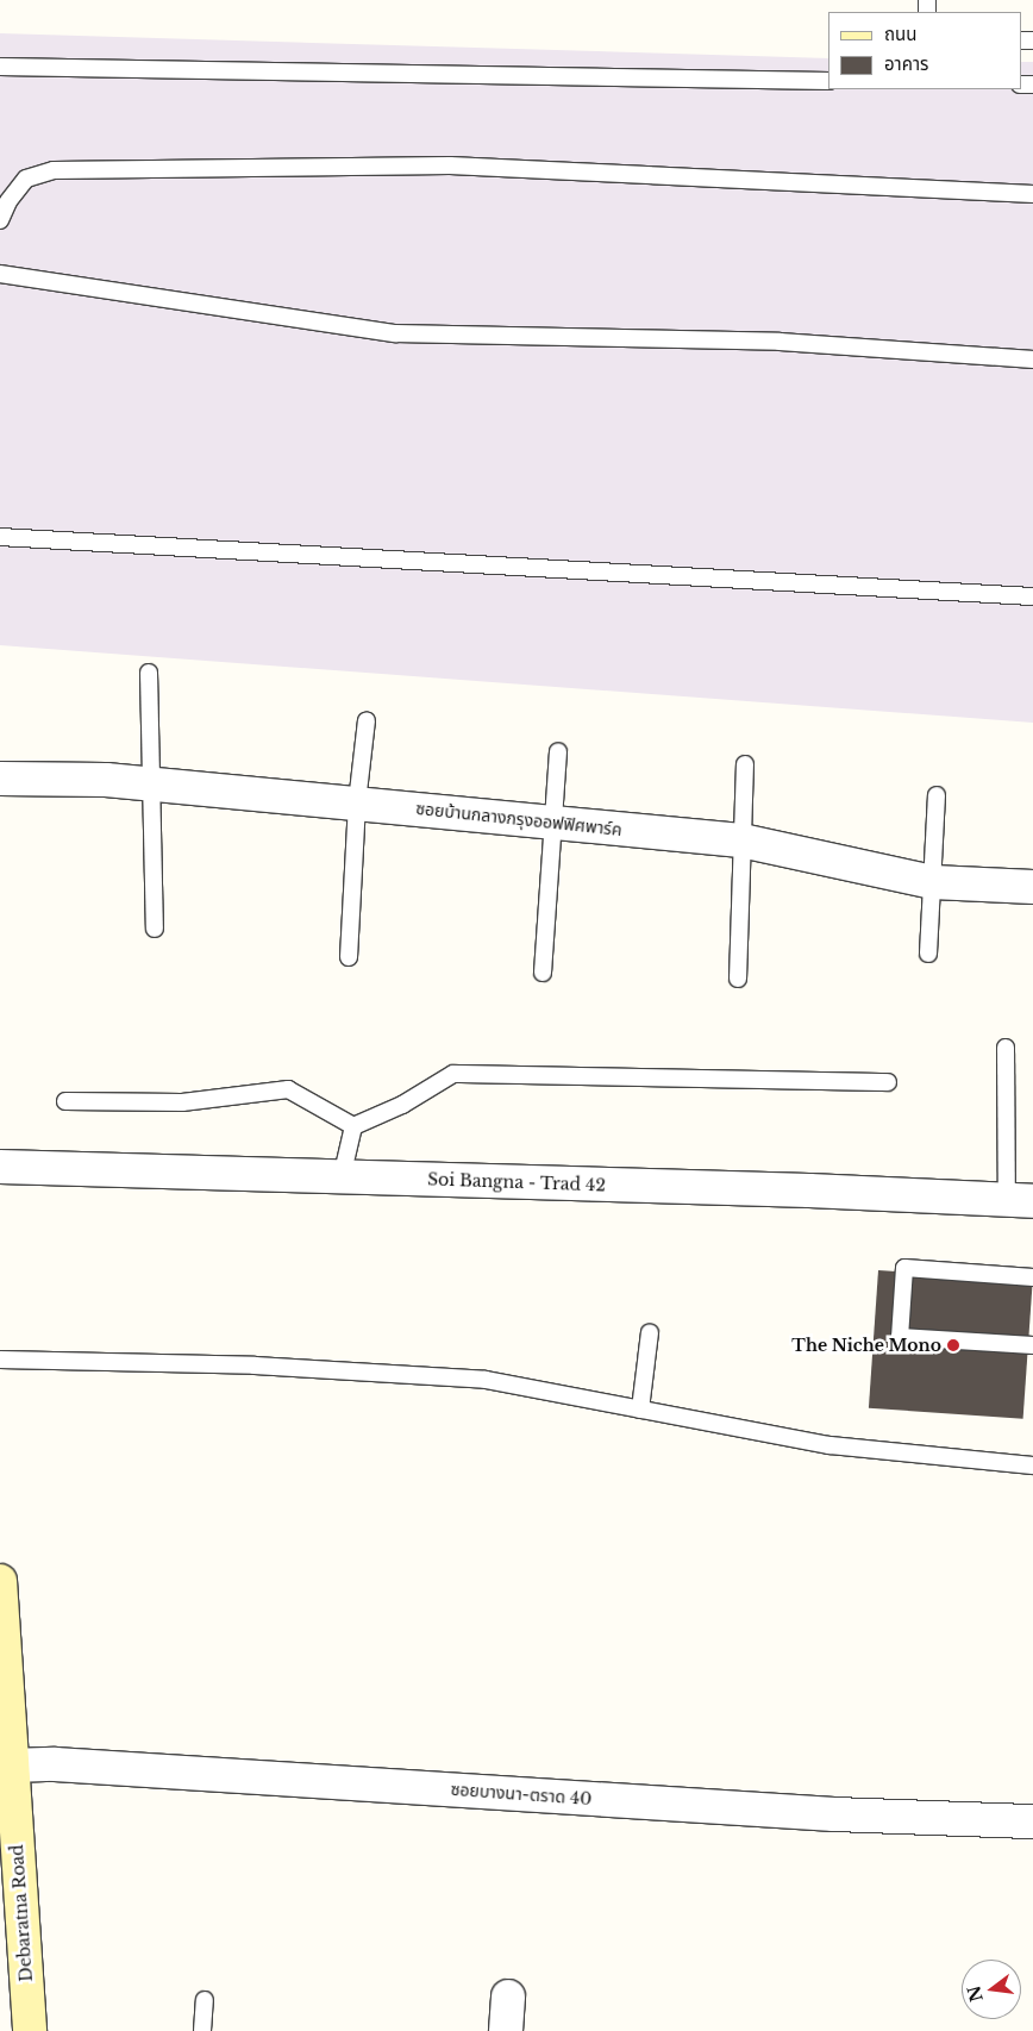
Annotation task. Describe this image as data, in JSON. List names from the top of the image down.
{
  "streets": {
    "main road": ["Debaratna Road"],
    "street": ["ซอยบ้านกลางกรุงออฟฟิศพาร์ค", "Soi Bangna - Trad 42", "ซอยบางนา-ตราด 40"]
  },
  "crossings": [
    ["ซอยบางนา-ตราด 40", "Debaratna Road"]
  ],
  "places": ["The Niche Mono"],
  "legend": ["ถนน", "อาคาร"],
  "north": "left"
}
